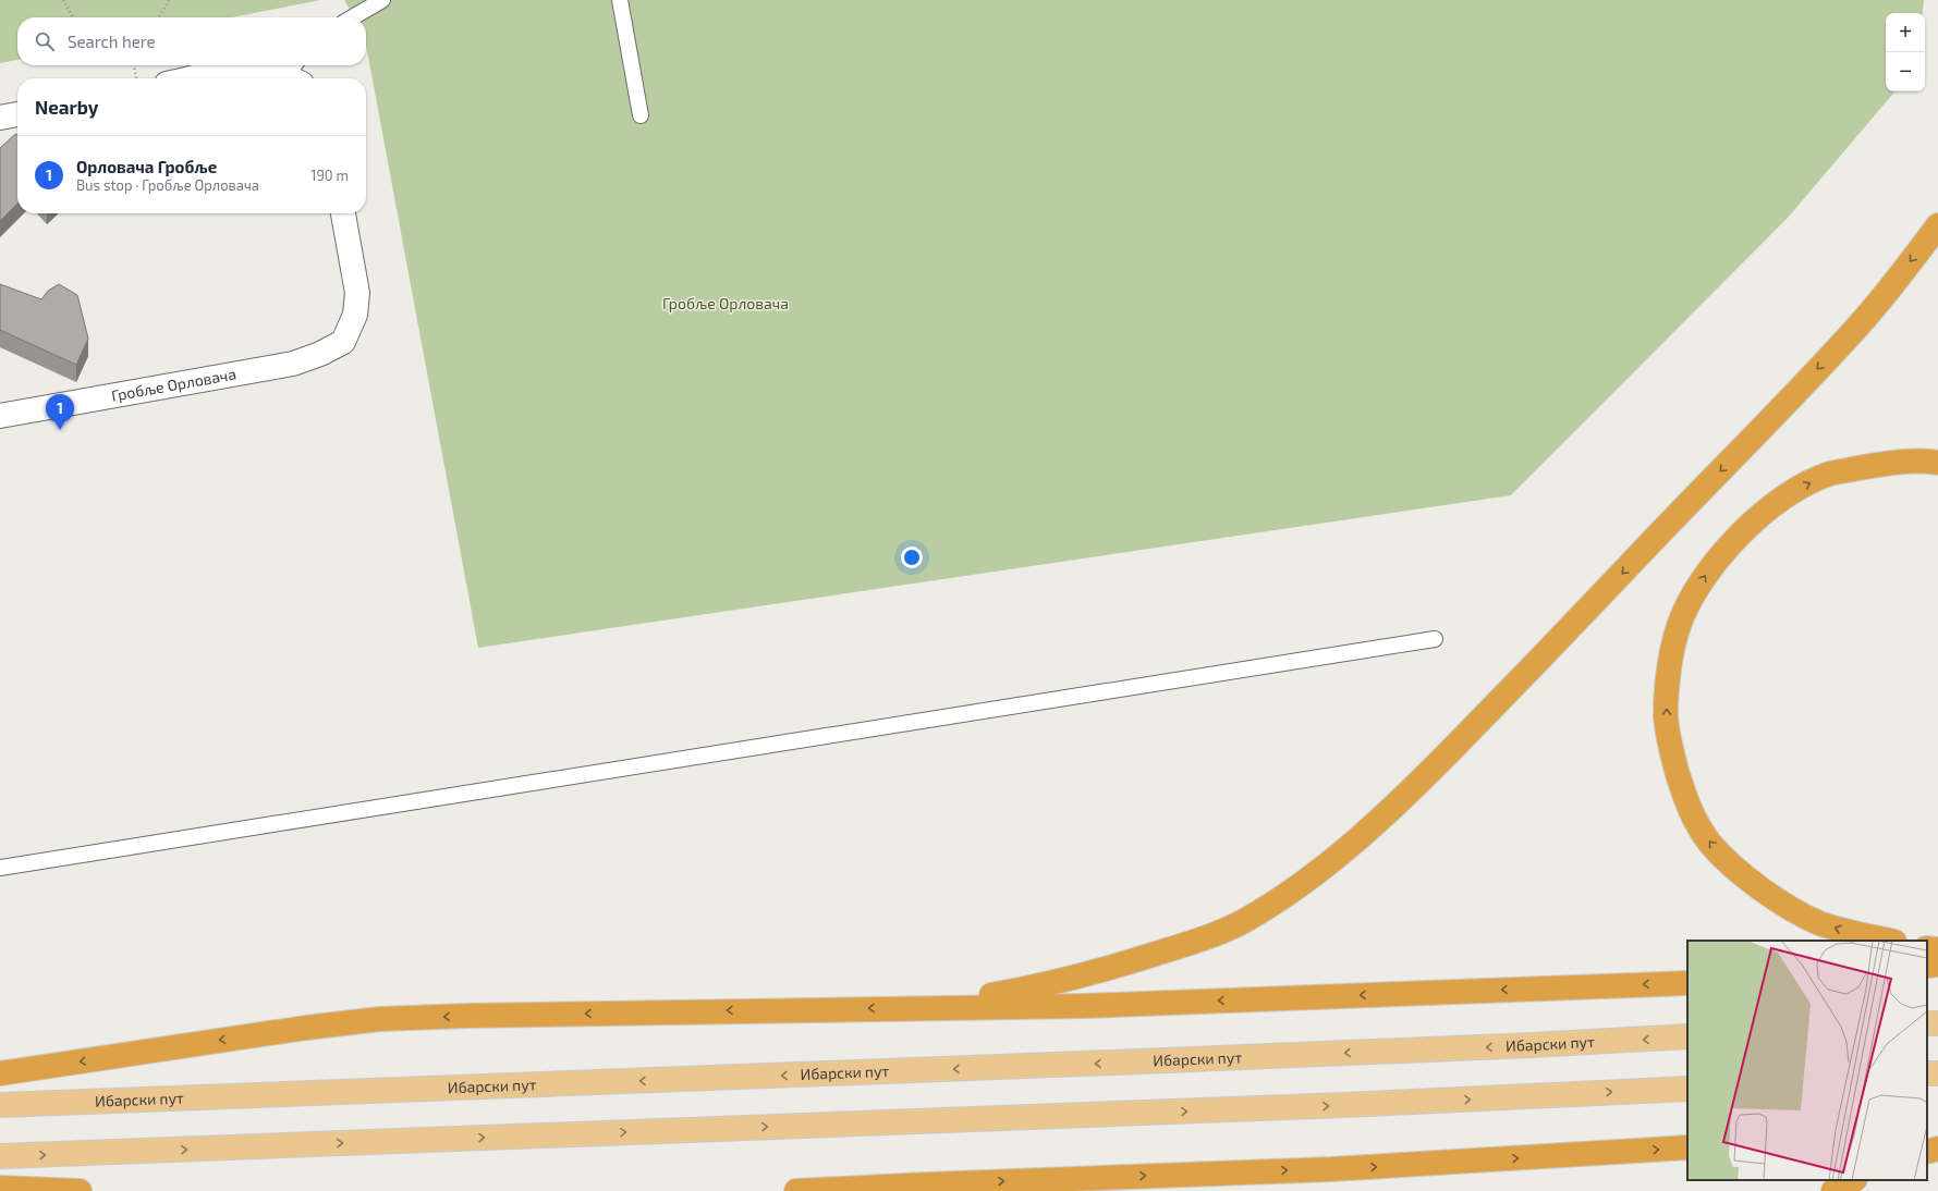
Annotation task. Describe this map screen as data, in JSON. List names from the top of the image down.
{
  "streets": {
    "main road": ["Ибарски пут"],
    "street": ["Гробље Орловача"]
  },
  "parks": ["Гробље Орловача"],
  "page": {
    "map_buttons": ["+", "−"],
    "search": "Search here",
    "heading": "Nearby",
    "list": [
      {
        "mark": "1",
        "name": "Орловача Гробље",
        "note": "Bus stop · Гробље Орловача",
        "value": "190 m"
      }
    ],
    "pins": "1"
  }
}
